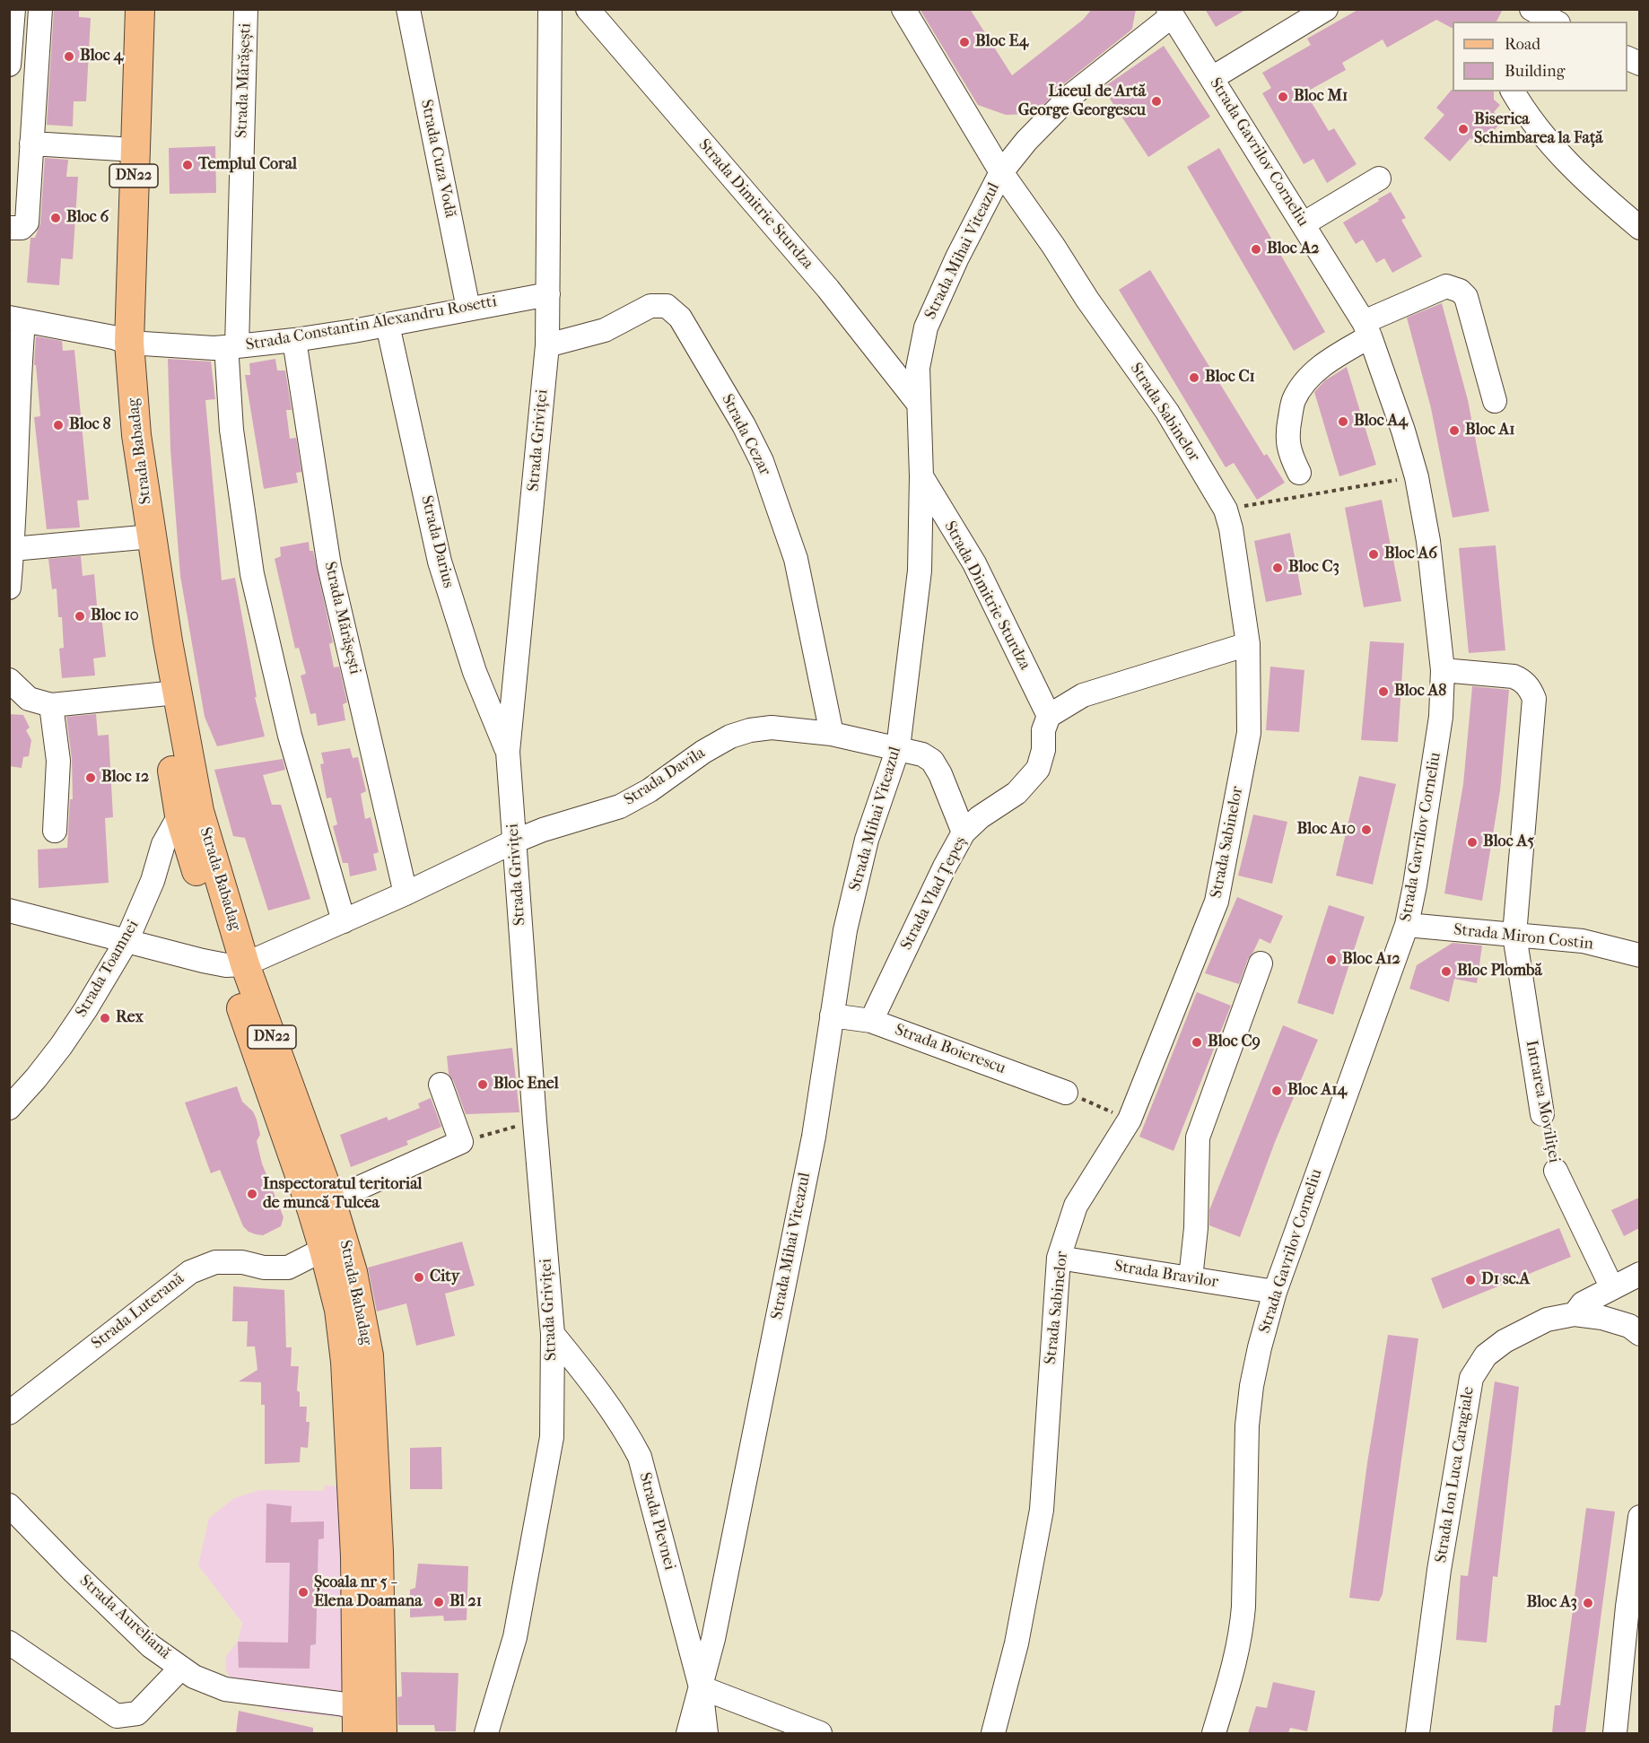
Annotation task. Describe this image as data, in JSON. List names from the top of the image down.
{
  "streets": {
    "main road": ["DN22", "Strada Babadag"],
    "street": [
      "Strada Mărășești",
      "Strada Gavrilov Corneliu",
      "Strada Cuza Vodă",
      "Strada Dimitrie Sturdza",
      "Strada Mihai Viteazul",
      "Strada Constantin Alexandru Rosetti",
      "Strada Sabinelor",
      "Strada Cezar",
      "Strada Griviței",
      "Strada Darius",
      "Strada Davila",
      "Strada Vlad Țepeș",
      "Strada Miron Costin",
      "Strada Toamnei",
      "Strada Boierescu",
      "Intrarea Moviliței",
      "Strada Bravilor",
      "Strada Luterană",
      "Strada Ion Luca Caragiale",
      "Strada Plevnei",
      "Strada Aureliană"
    ]
  },
  "crossings": [
    ["Strada Mărășești", "Strada Constantin Alexandru Rosetti"],
    ["Strada Mărășești", "Strada Davila"],
    ["Strada Gavrilov Corneliu", "Strada Mihai Viteazul"],
    ["Strada Gavrilov Corneliu", "Strada Miron Costin"],
    ["Strada Gavrilov Corneliu", "Intrarea Moviliței"],
    ["Strada Gavrilov Corneliu", "Strada Bravilor"],
    ["Strada Cuza Vodă", "Strada Constantin Alexandru Rosetti"],
    ["Strada Dimitrie Sturdza", "Strada Mihai Viteazul"],
    ["Strada Dimitrie Sturdza", "Strada Vlad Țepeș"],
    ["Strada Mihai Viteazul", "Strada Sabinelor"],
    ["Strada Mihai Viteazul", "Strada Davila"],
    ["Strada Mihai Viteazul", "Strada Boierescu"],
    ["Strada Mihai Viteazul", "Strada Plevnei"],
    ["Strada Constantin Alexandru Rosetti", "Strada Griviței"],
    ["Strada Constantin Alexandru Rosetti", "Strada Babadag"],
    ["Strada Constantin Alexandru Rosetti", "Strada Darius"],
    ["Strada Sabinelor", "Strada Bravilor"],
    ["Strada Cezar", "Strada Griviței"],
    ["Strada Cezar", "Strada Davila"],
    ["Strada Griviței", "Strada Darius"],
    ["Strada Griviței", "Strada Davila"],
    ["Strada Griviței", "Strada Plevnei"],
    ["Strada Babadag", "Strada Davila"],
    ["Strada Babadag", "Strada Toamnei"],
    ["Strada Babadag", "Strada Luterană"],
    ["Strada Babadag", "Strada Aureliană"],
    ["Strada Davila", "Strada Vlad Țepeș"],
    ["Strada Vlad Țepeș", "Strada Boierescu"],
    ["Strada Miron Costin", "Intrarea Moviliței"]
  ],
  "places": [
    "Bloc E4",
    "Bloc 4",
    "Bloc M1",
    "Liceul de Artă George Georgescu",
    "Biserica Schimbarea la Față",
    "Templul Coral",
    "Bloc 6",
    "Bloc A2",
    "Bloc C1",
    "Bloc A4",
    "Bloc 8",
    "Bloc A1",
    "Bloc A6",
    "Bloc C3",
    "Bloc 10",
    "Bloc A8",
    "Bloc 12",
    "Bloc A10",
    "Bloc A5",
    "Bloc A12",
    "Bloc Plombă",
    "Rex",
    "Bloc C9",
    "Bloc Enel",
    "Bloc A14",
    "Inspectoratul teritorial de muncă Tulcea",
    "City",
    "D1 sc.A",
    "Școala nr 5 - Elena Doamana",
    "Bl 21",
    "Bloc A3"
  ],
  "legend": ["Road", "Building"]
}
